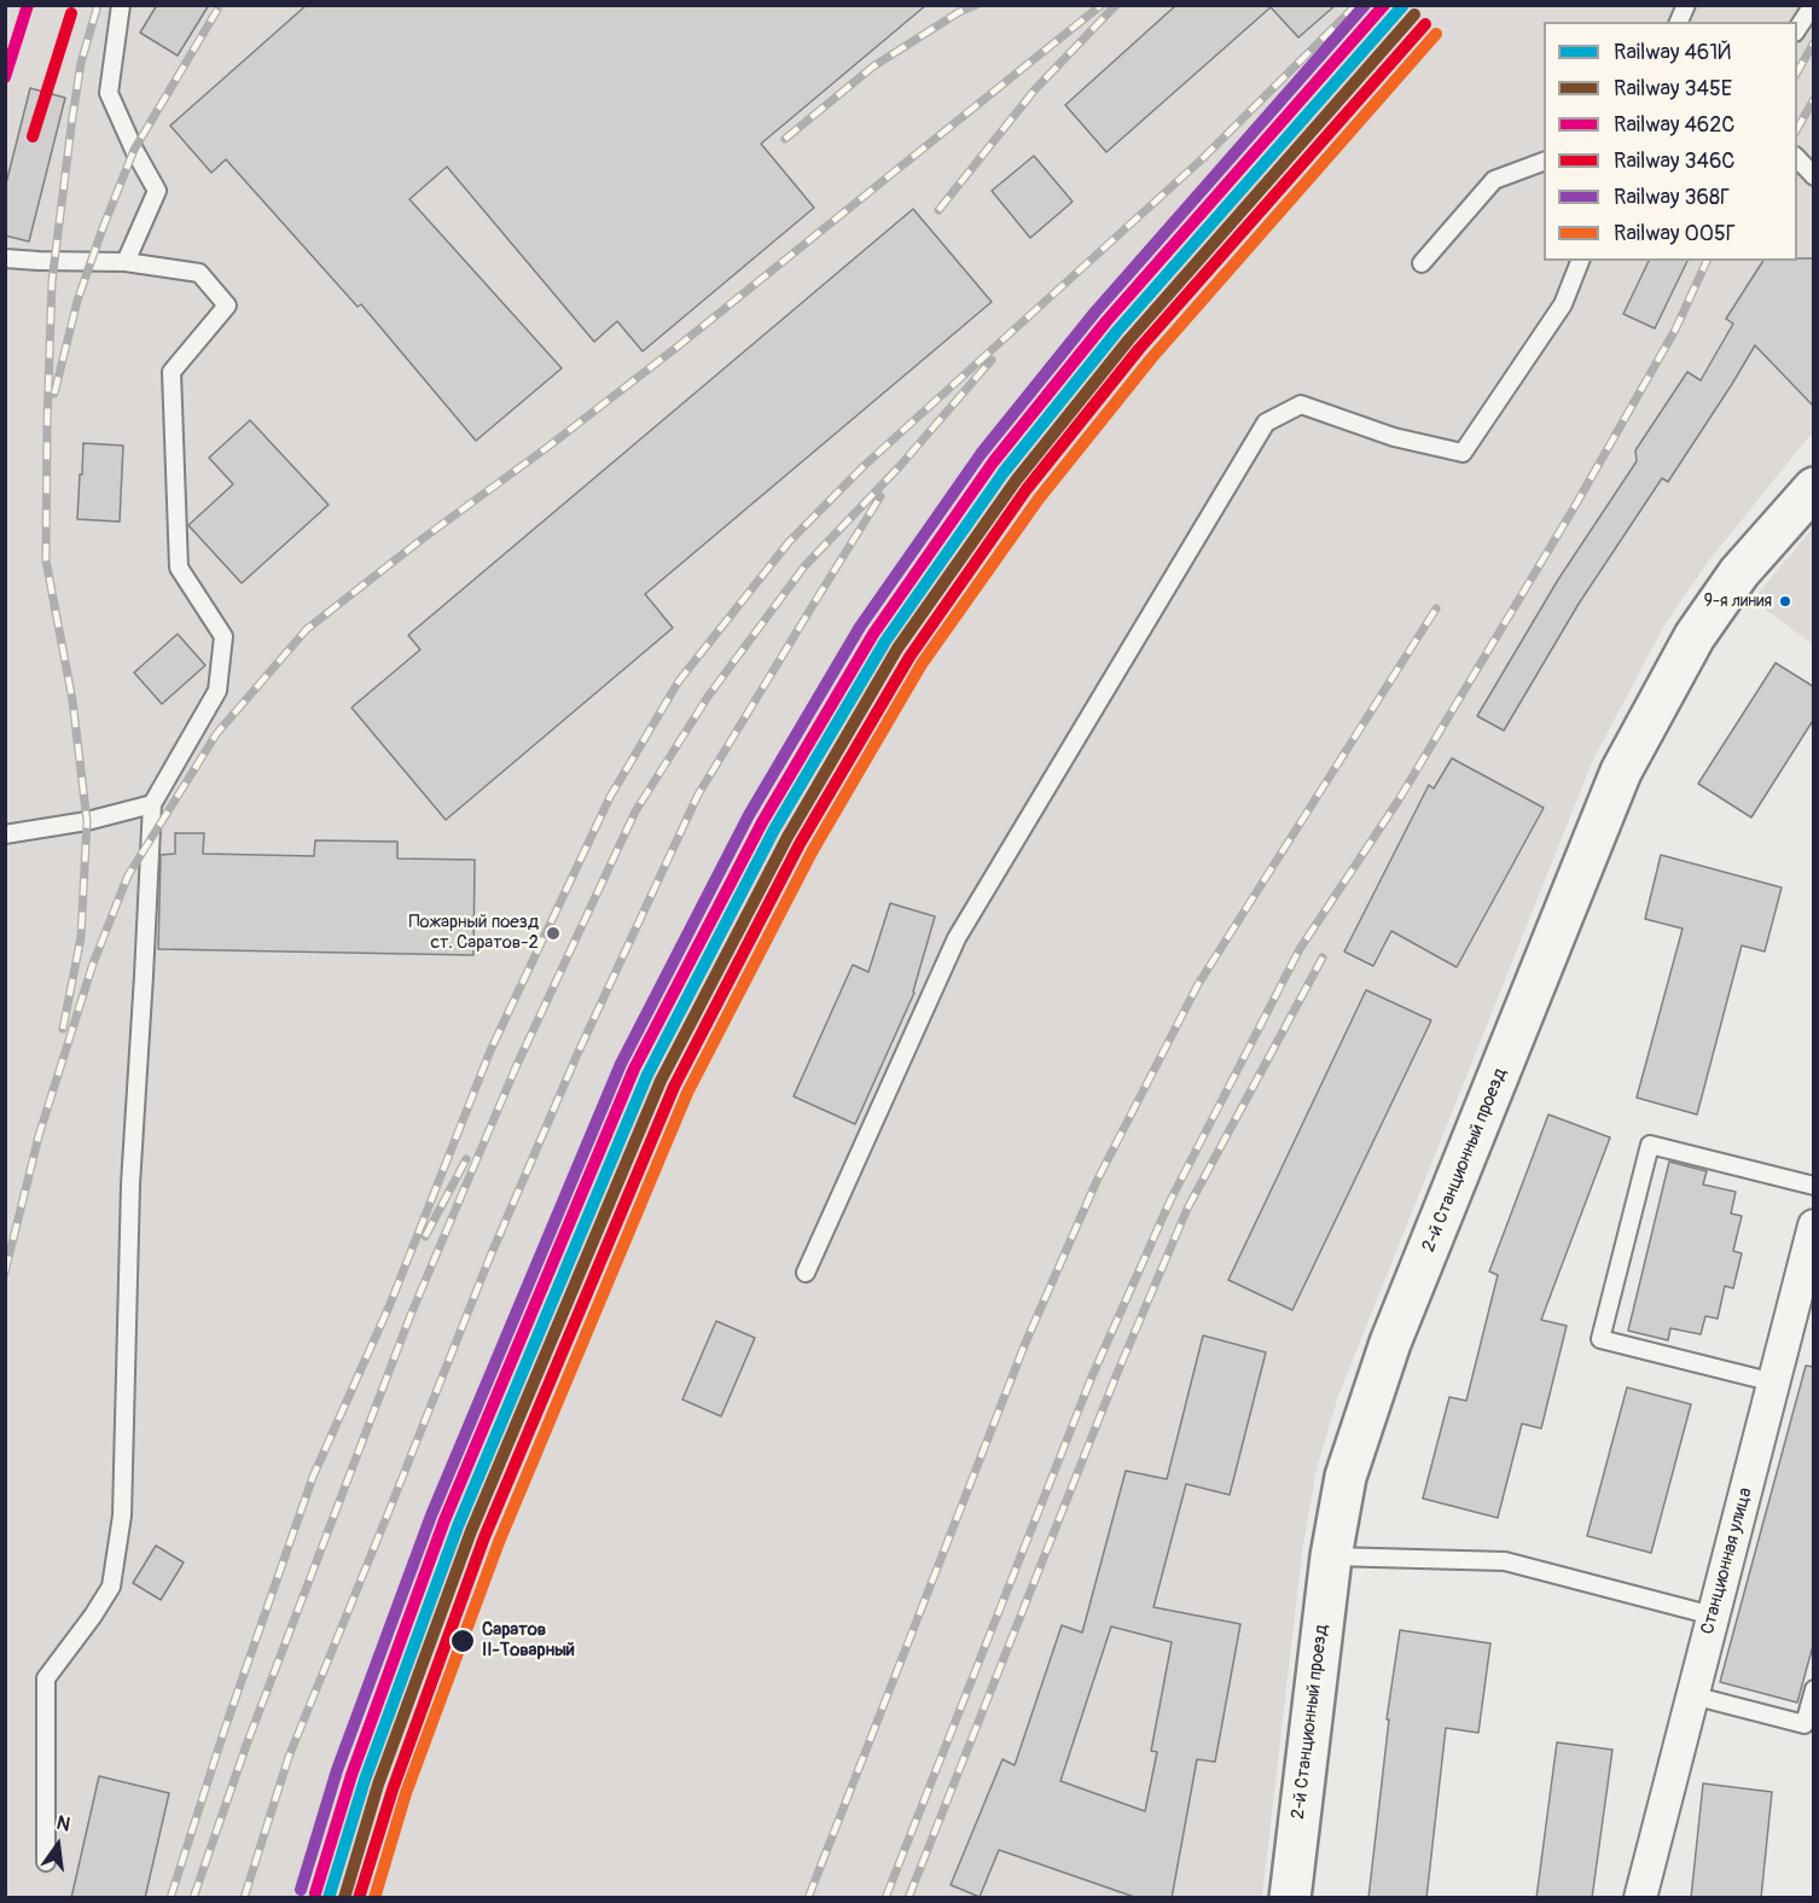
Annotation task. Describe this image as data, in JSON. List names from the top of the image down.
{
  "streets": {
    "main road": ["2-й Станционный проезд"],
    "street": ["Станционная улица"]
  },
  "places": ["9-я линия", "Пожарный поезд ст. Саратов-2", "Саратов II-Товарный"],
  "lines": [
    "rail line 461Й",
    "rail line 462С",
    "rail line 368Г",
    "rail line 346С",
    "rail line 345Е",
    "rail line 005Г"
  ],
  "legend": [
    "Railway 461Й",
    "Railway 345Е",
    "Railway 462С",
    "Railway 346С",
    "Railway 368Г",
    "Railway 005Г"
  ],
  "north": "top"
}
